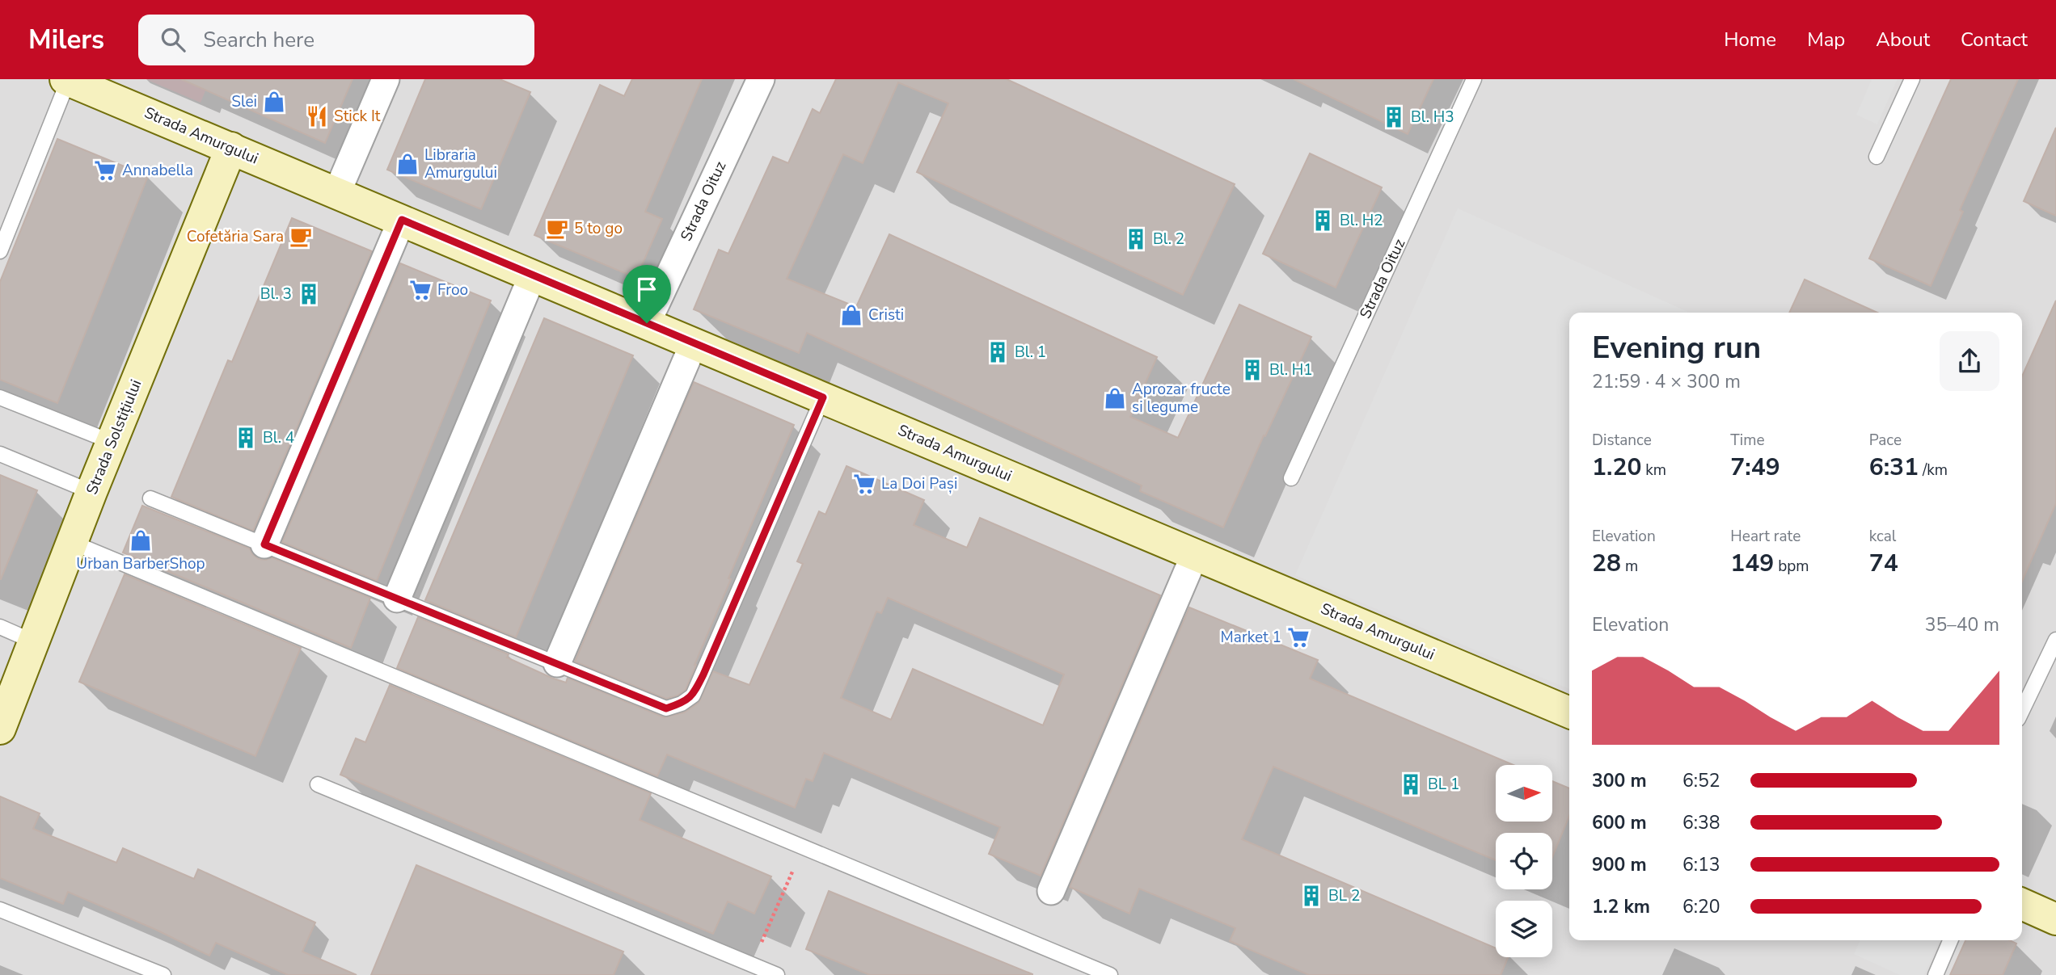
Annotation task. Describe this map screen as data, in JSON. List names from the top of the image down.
{
  "streets": {
    "street": ["Strada Amurgului", "Strada Oituz", "Strada Solstițiului"]
  },
  "crossings": [
    ["Strada Amurgului", "Strada Oituz"],
    ["Strada Amurgului", "Strada Solstițiului"]
  ],
  "places": {
    "shop": [
      "Slei",
      "Libraria Amurgului",
      "Cristi",
      "Aprozar fructe si legume",
      "Urban BarberShop"
    ],
    "restaurant": ["Stick It"],
    "building": [
      "Bl. H3",
      "Bl. H2",
      "Bl. 2",
      "Bl. 3",
      "Bl. 1",
      "Bl. H1",
      "Bl. 4",
      "BL 1",
      "BL 2"
    ],
    "supermarket": [
      "Annabella",
      "Froo",
      "La Doi Pași",
      "Market 1"
    ],
    "cafe": ["5 to go", "Cofetăria Sara"]
  },
  "north": "right",
  "page": {
    "header": "Milers",
    "search": "Search here",
    "nav": [
      "Home",
      "Map",
      "About",
      "Contact"
    ],
    "heading": ["Evening run", "21:59 · 4 × 300 m"],
    "stats": [
      ["Distance", "1.20 km"],
      ["Time", "7:49"],
      ["Pace", "6:31 /km"],
      ["Elevation", "28 m"],
      ["Heart rate", "149 bpm"],
      ["kcal", "74"]
    ],
    "chart": ["Elevation", "35–40 m"],
    "list": [
      {
        "name": "300 m",
        "note": "6:52"
      },
      {
        "name": "600 m",
        "note": "6:38"
      },
      {
        "name": "900 m",
        "note": "6:13"
      },
      {
        "name": "1.2 km",
        "note": "6:20"
      }
    ]
  }
}
